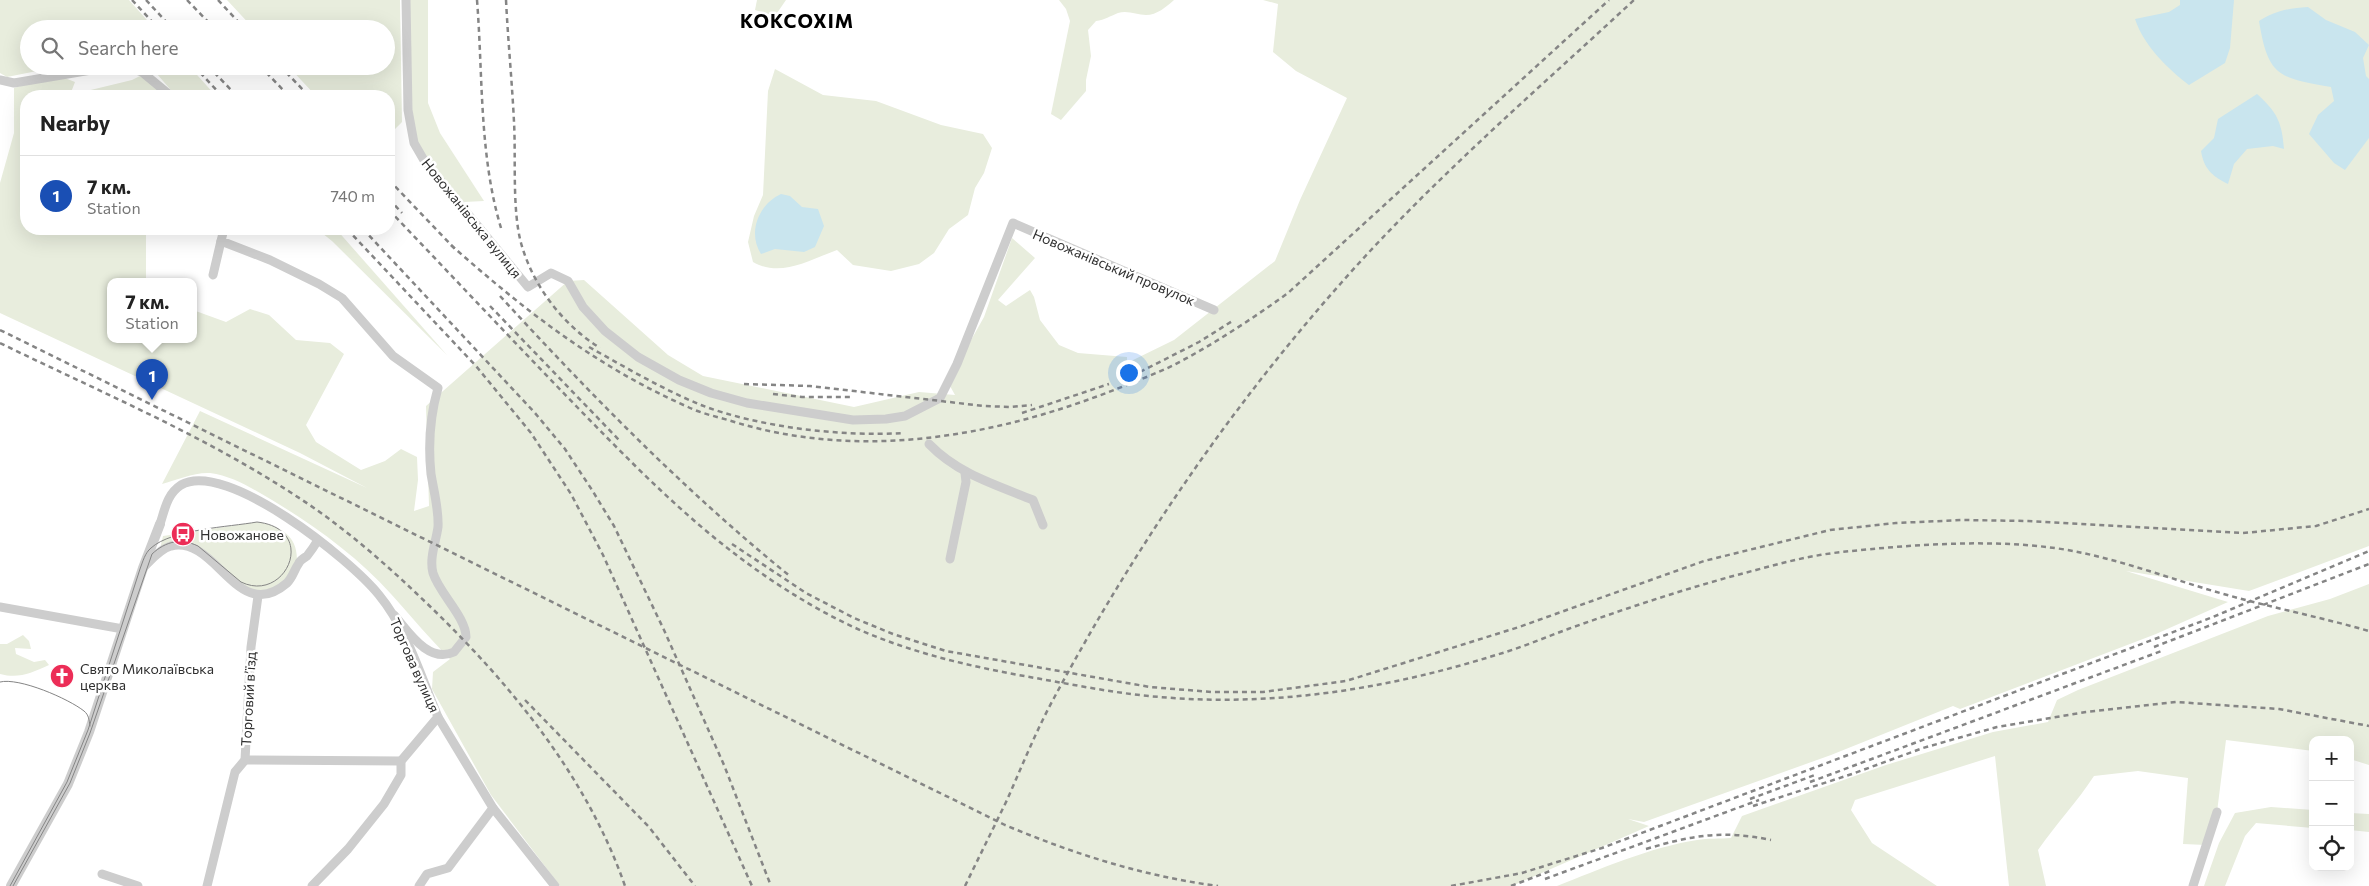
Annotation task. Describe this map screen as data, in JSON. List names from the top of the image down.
{
  "streets": {
    "street": [
      "Новожанівська вулиця",
      "Новожанівський провулок",
      "Торгова вулиця",
      "Торговий в’їзд"
    ]
  },
  "crossings": [
    ["Новожанівська вулиця", "Новожанівський провулок"]
  ],
  "districts": ["КОКСОХІМ"],
  "places": {
    "bus stop": ["Новожанове"],
    "church": ["Свято Миколаївська церква"]
  },
  "page": {
    "search": "Search here",
    "heading": "Nearby",
    "list": [
      {
        "mark": "1",
        "name": "7 км.",
        "note": "Station",
        "value": "740 m"
      }
    ],
    "popup": ["7 км.", "Station"],
    "pins": "1",
    "map_buttons": ["+", "−"]
  }
}
